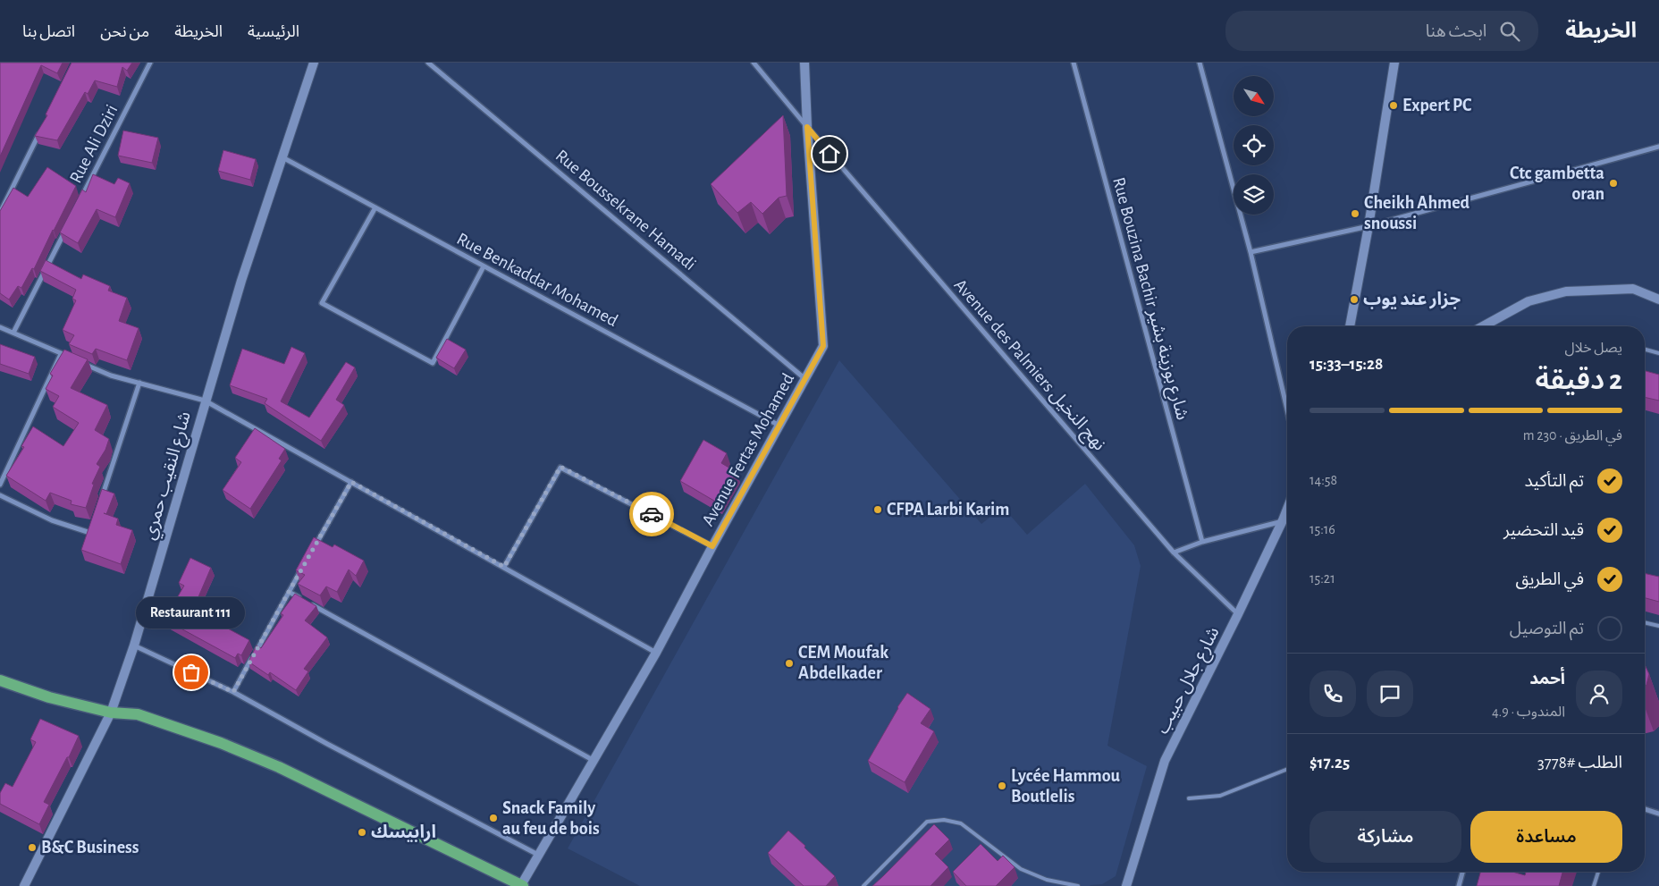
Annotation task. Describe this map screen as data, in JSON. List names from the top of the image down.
{
  "streets": {
    "street": [
      "Rue Ali Dziri",
      "Rue Boussekrane Hamadi",
      "Rue Benkaddar Mohamed",
      "Rue Bouzina Bachir شارع بوزينة بشير",
      "Avenue des Palmiers نهج النخيل",
      "Avenue Fertas Mohamed",
      "شارع النقيب حمري",
      "شارع جلال حبيب"
    ]
  },
  "crossings": [
    ["Rue Boussekrane Hamadi", "Avenue Fertas Mohamed"],
    ["Rue Benkaddar Mohamed", "Avenue Fertas Mohamed"],
    ["Rue Benkaddar Mohamed", "شارع النقيب حمري"],
    ["Avenue des Palmiers نهج النخيل", "Avenue Fertas Mohamed"],
    ["Avenue des Palmiers نهج النخيل", "شارع جلال حبيب"]
  ],
  "places": [
    "Expert PC",
    "Ctc gambetta oran",
    "Cheikh Ahmed snoussi",
    "جزار عند يوب",
    "CFPA Larbi Karim",
    "CEM Moufak Abdelkader",
    "111 Restaurant",
    "Lycée Hammou Boutlelis",
    "Snack Family au feu de bois",
    "ارابيسك",
    "B&C Business"
  ],
  "north": "bottom right",
  "page": {
    "header": "الخريطة",
    "search": "ابحث هنا",
    "nav": [
      "الرئيسية",
      "الخريطة",
      "من نحن",
      "اتصل بنا"
    ],
    "heading": ["2 دقيقة", "يصل خلال", "15:28–15:33"],
    "panel": [
      "أحمد",
      "المندوب · 4.9",
      "الطلب #3778",
      "$17.25"
    ],
    "bar": "في الطريق · 230 m",
    "list": [
      ["تم التأكيد", "14:58"],
      ["قيد التحضير", "15:16"],
      ["في الطريق", "15:21"],
      "تم التوصيل"
    ],
    "bubble": "111 Restaurant",
    "buttons": ["مساعدة", "مشاركة"]
  }
}
